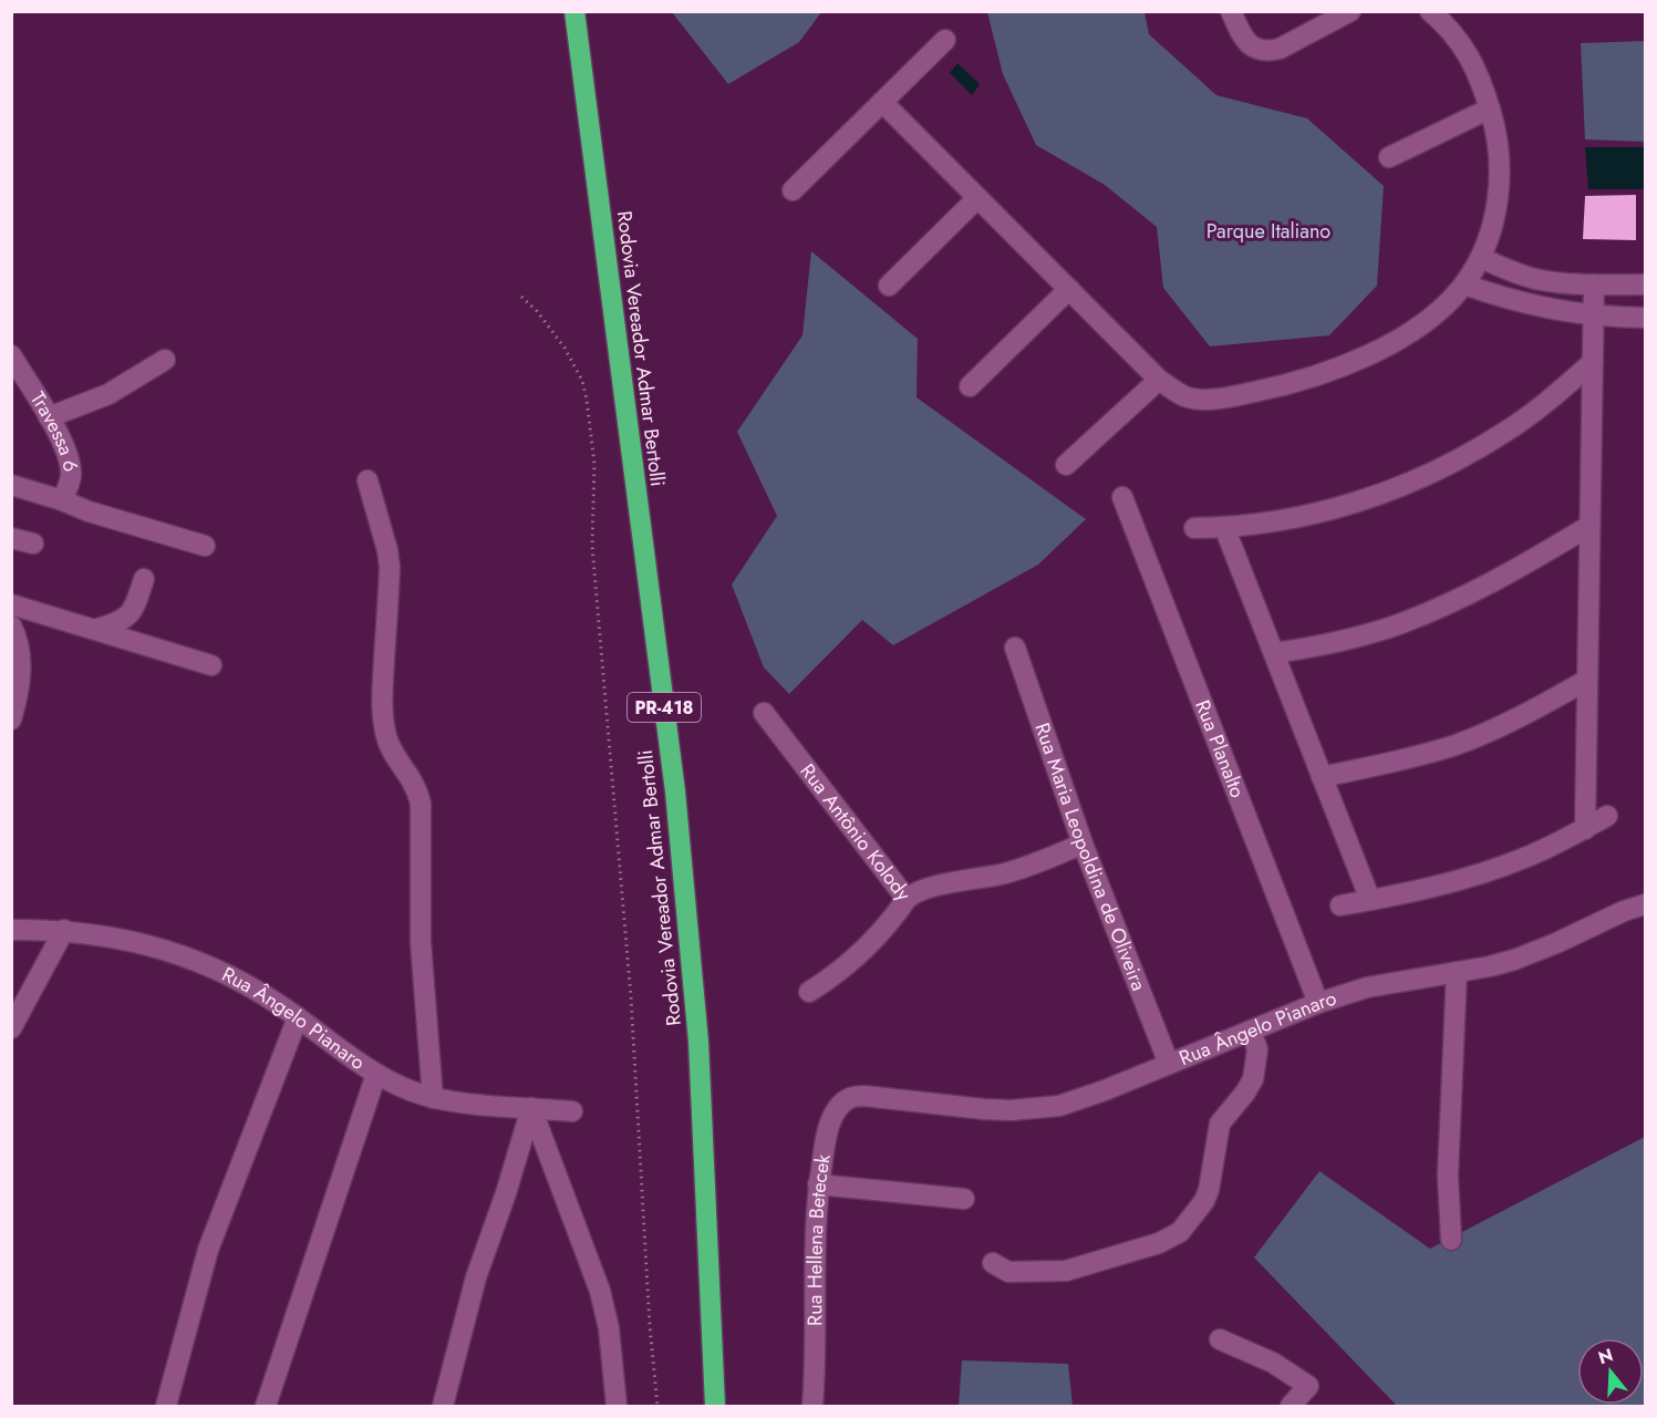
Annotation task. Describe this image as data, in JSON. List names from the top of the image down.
{
  "streets": {
    "highway": ["Rodovia Vereador Admar Bertolli", "PR-418"],
    "street": [
      "Travessa 6",
      "Rua Planalto",
      "Rua Antônio Kolody",
      "Rua Maria Leopoldina de Oliveira",
      "Rua Ângelo Pianaro",
      "Rua Hellena Betecek"
    ]
  },
  "crossings": [
    ["Rua Planalto", "Rua Ângelo Pianaro"],
    ["Rua Antônio Kolody", "Rua Maria Leopoldina de Oliveira"],
    ["Rua Maria Leopoldina de Oliveira", "Rua Ângelo Pianaro"],
    ["Rua Ângelo Pianaro", "Rua Hellena Betecek"]
  ],
  "parks": ["Parque Italiano"],
  "north": "top"
}
